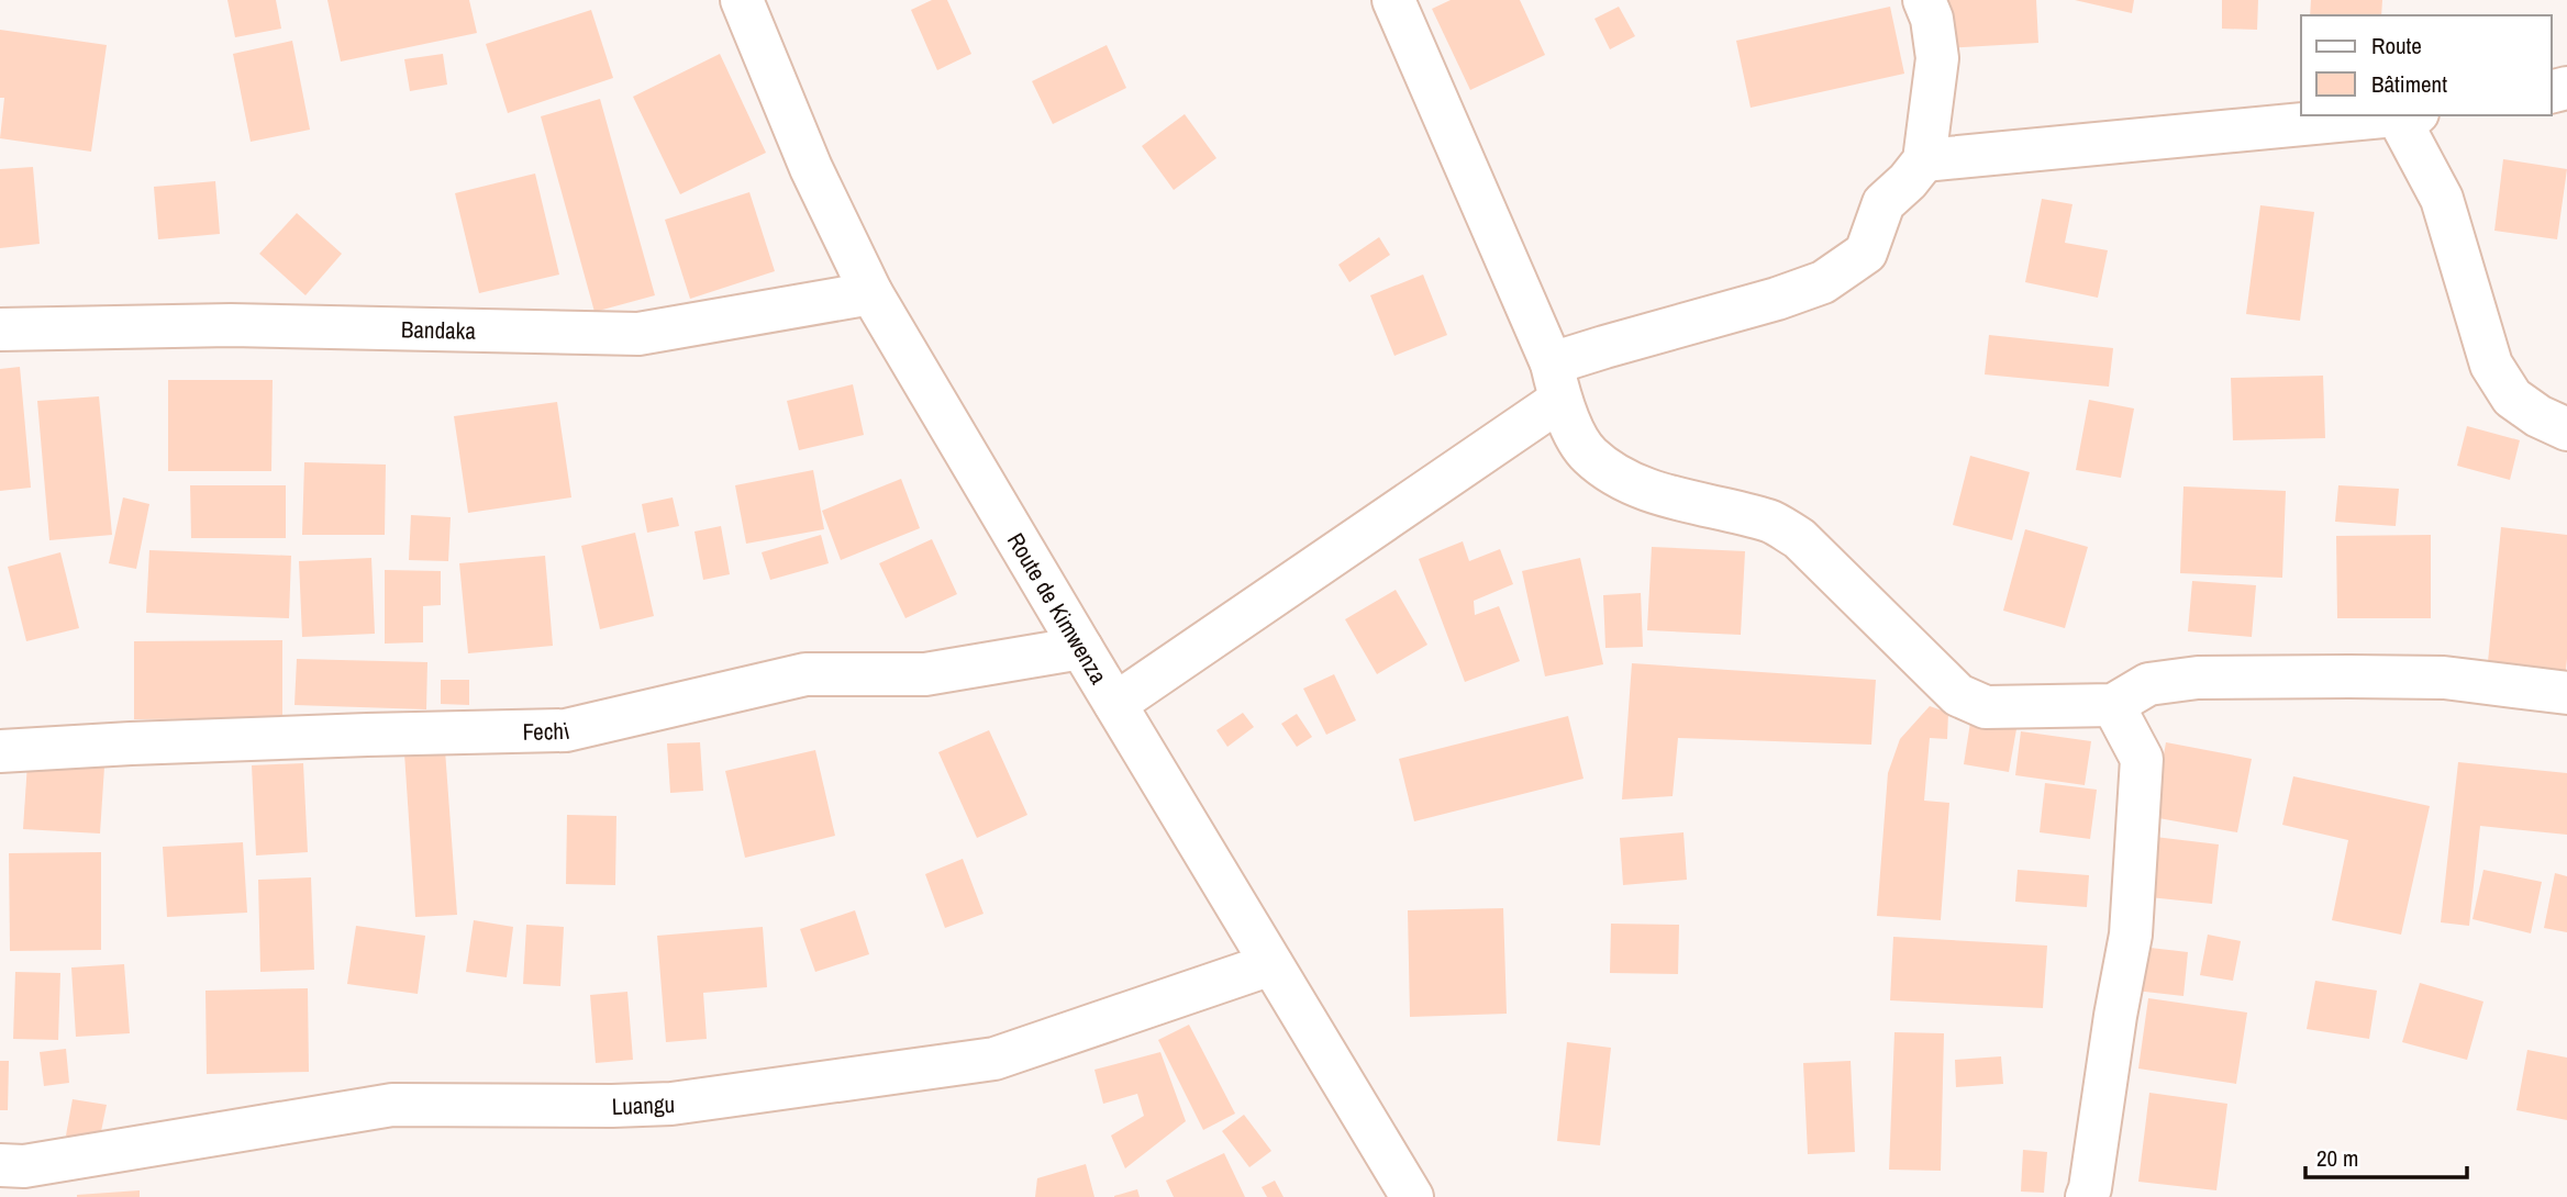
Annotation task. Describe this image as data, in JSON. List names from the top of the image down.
{
  "streets": {
    "street": [
      "Bandaka",
      "Route de Kimwenza",
      "Fechi",
      "Luangu"
    ]
  },
  "crossings": [
    ["Bandaka", "Route de Kimwenza"],
    ["Route de Kimwenza", "Fechi"],
    ["Route de Kimwenza", "Luangu"]
  ],
  "legend": ["Route", "Bâtiment"],
  "scale_bar": "20 m"
}
